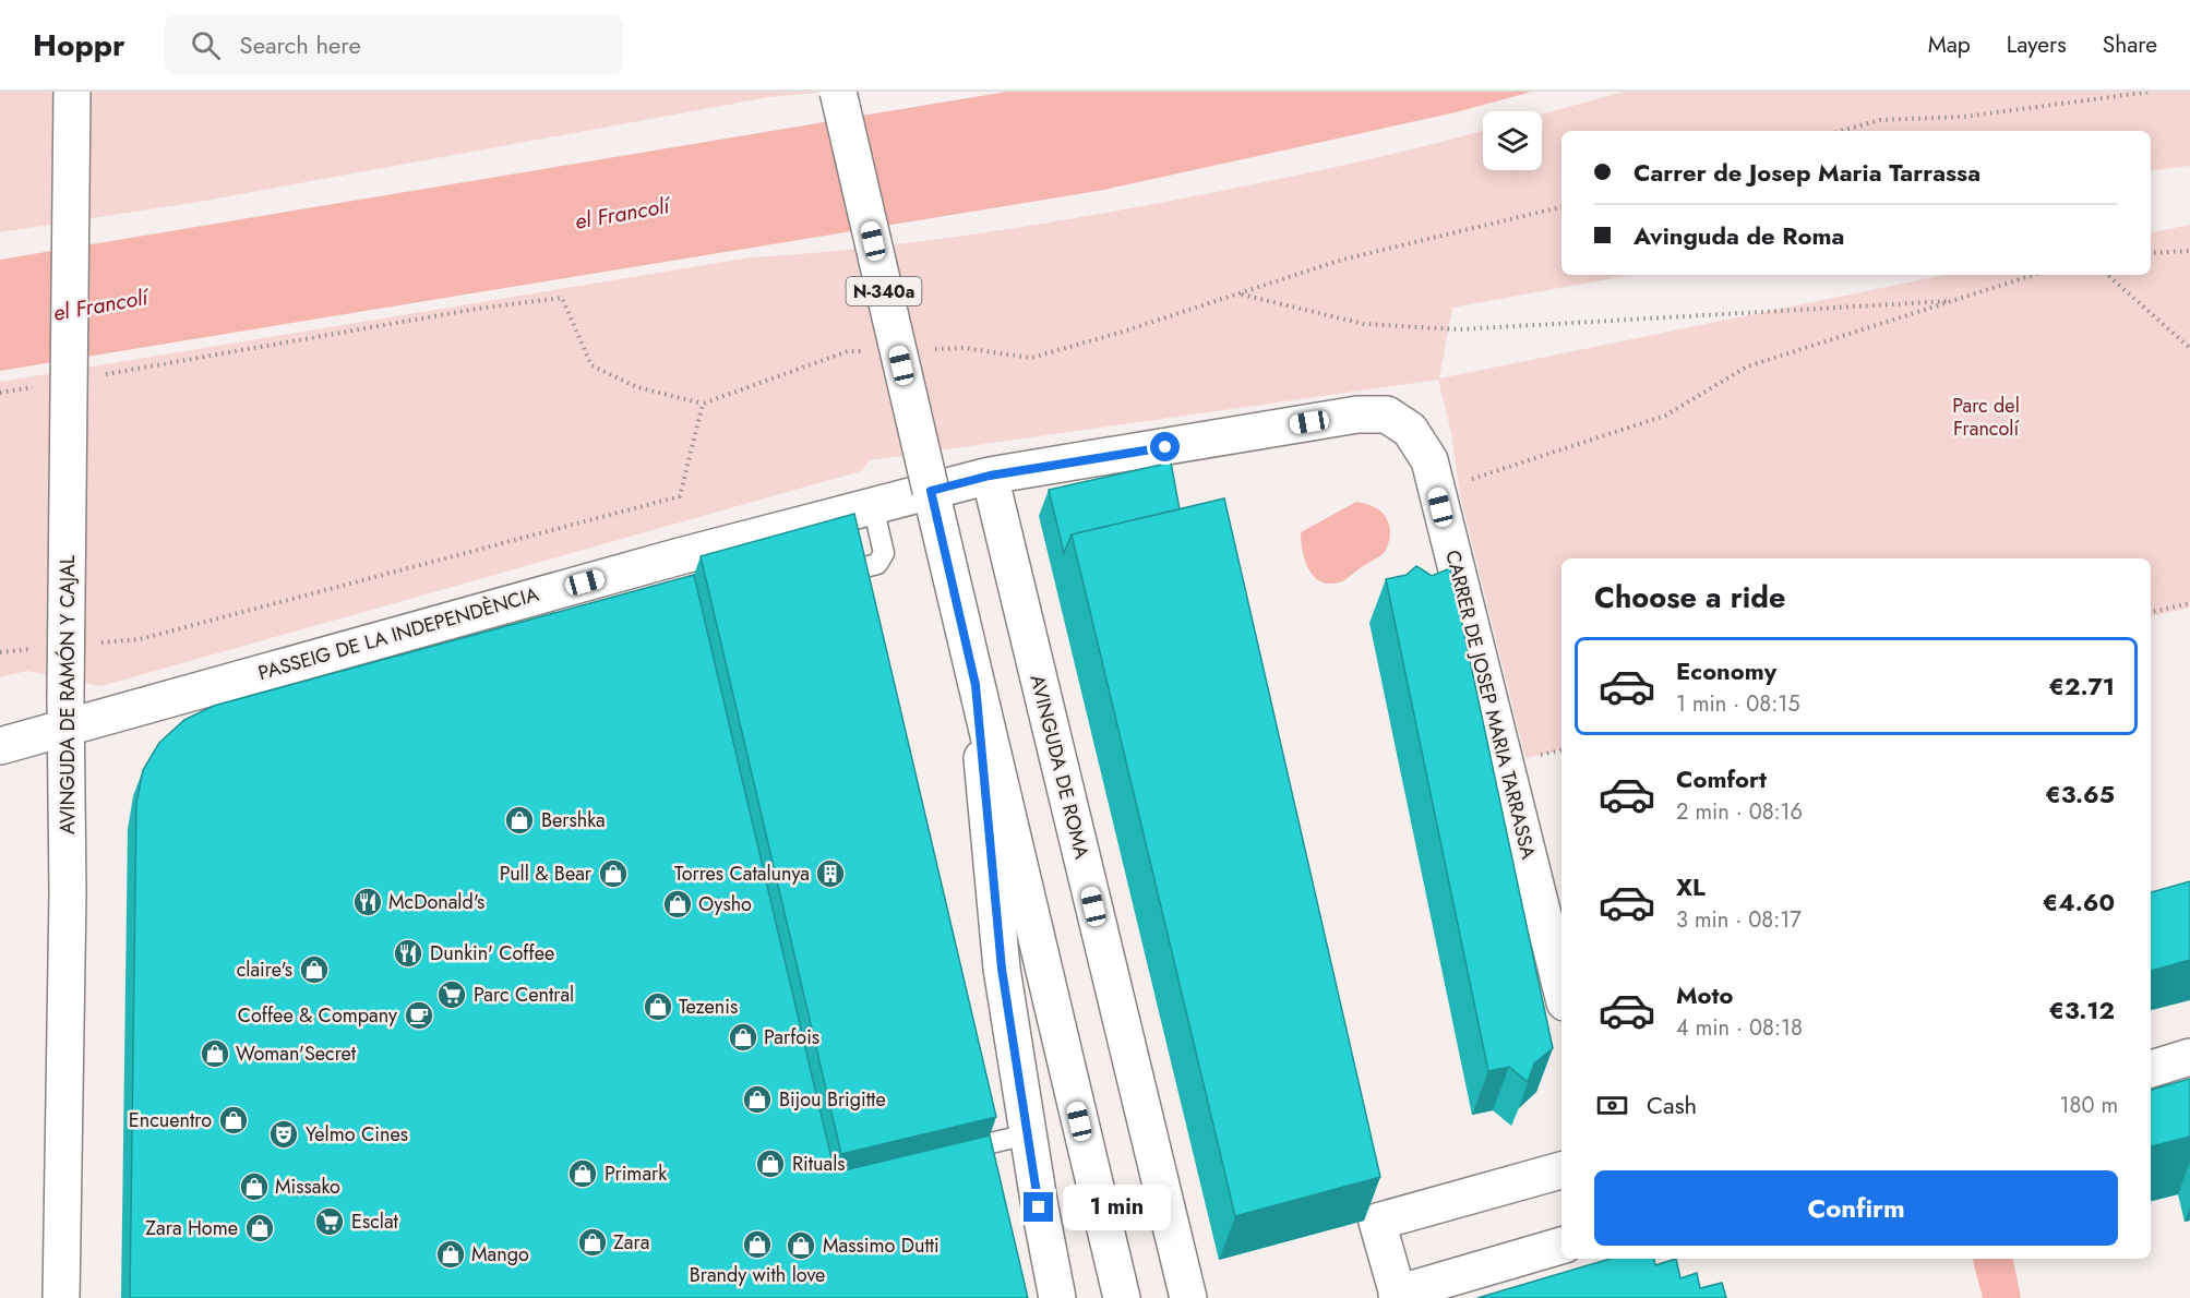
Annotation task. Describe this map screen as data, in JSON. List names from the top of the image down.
{
  "streets": {
    "street": [
      "N-340a",
      "PASSEIG DE LA INDEPENDÈNCIA",
      "AVINGUDA DE RAMÓN Y CAJAL",
      "CARRER DE JOSEP MARIA TARRASSA",
      "AVINGUDA DE ROMA"
    ]
  },
  "crossings": [
    ["N-340a", "PASSEIG DE LA INDEPENDÈNCIA"],
    ["N-340a", "CARRER DE JOSEP MARIA TARRASSA"],
    ["PASSEIG DE LA INDEPENDÈNCIA", "AVINGUDA DE RAMÓN Y CAJAL"],
    ["PASSEIG DE LA INDEPENDÈNCIA", "CARRER DE JOSEP MARIA TARRASSA"],
    ["CARRER DE JOSEP MARIA TARRASSA", "AVINGUDA DE ROMA"]
  ],
  "water": ["el Francolí"],
  "parks": ["Parc del Francolí"],
  "places": {
    "shop": [
      "Bershka",
      "Pull & Bear",
      "Oysho",
      "claire's",
      "Tezenis",
      "Parfois",
      "Woman'Secret",
      "Bijou Brigitte",
      "Encuentro",
      "Rituals",
      "Primark",
      "Missako",
      "Zara Home",
      "Zara",
      "Brandy with love",
      "Massimo Dutti",
      "Mango"
    ],
    "building": ["Torres Catalunya"],
    "restaurant": ["McDonald's", "Dunkin' Coffee"],
    "supermarket": ["Parc Central", "Esclat"],
    "cafe": ["Coffee & Company"],
    "theatre": ["Yelmo Cines"]
  },
  "page": {
    "header": "Hoppr",
    "search": "Search here",
    "nav": ["Map", "Layers", "Share"],
    "banner": ["Carrer de Josep Maria Tarrassa", "Avinguda de Roma"],
    "heading": "Choose a ride",
    "list": [
      {
        "name": "Economy",
        "note": "1 min · 08:15",
        "value": "€2.71"
      },
      {
        "name": "Comfort",
        "note": "2 min · 08:16",
        "value": "€3.65"
      },
      {
        "name": "XL",
        "note": "3 min · 08:17",
        "value": "€4.60"
      },
      {
        "name": "Moto",
        "note": "4 min · 08:18",
        "value": "€3.12"
      }
    ],
    "pay": ["Cash", "180 m"],
    "buttons": "Confirm",
    "bubble": "1 min"
  }
}
